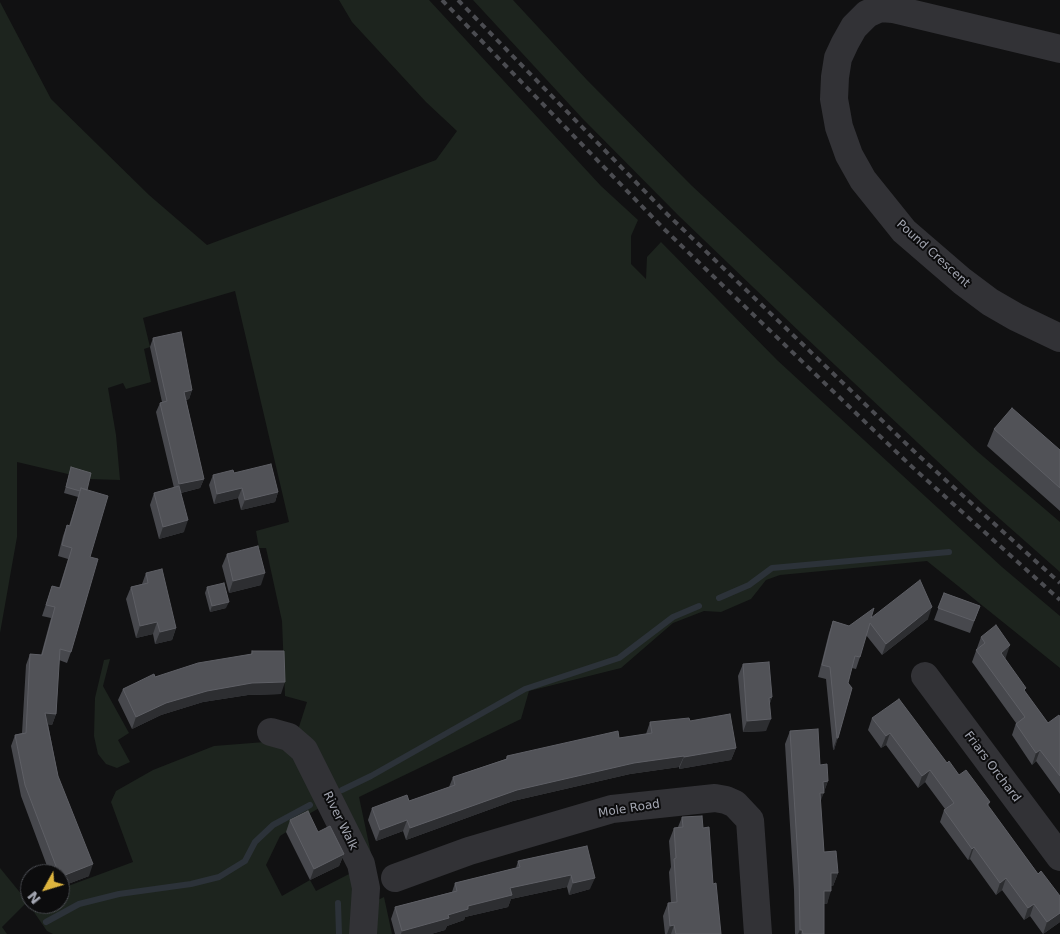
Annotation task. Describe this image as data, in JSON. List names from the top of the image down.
{
  "streets": {
    "street": [
      "Pound Crescent",
      "Friars Orchard",
      "Mole Road",
      "River Walk"
    ]
  },
  "north": "bottom left"
}
